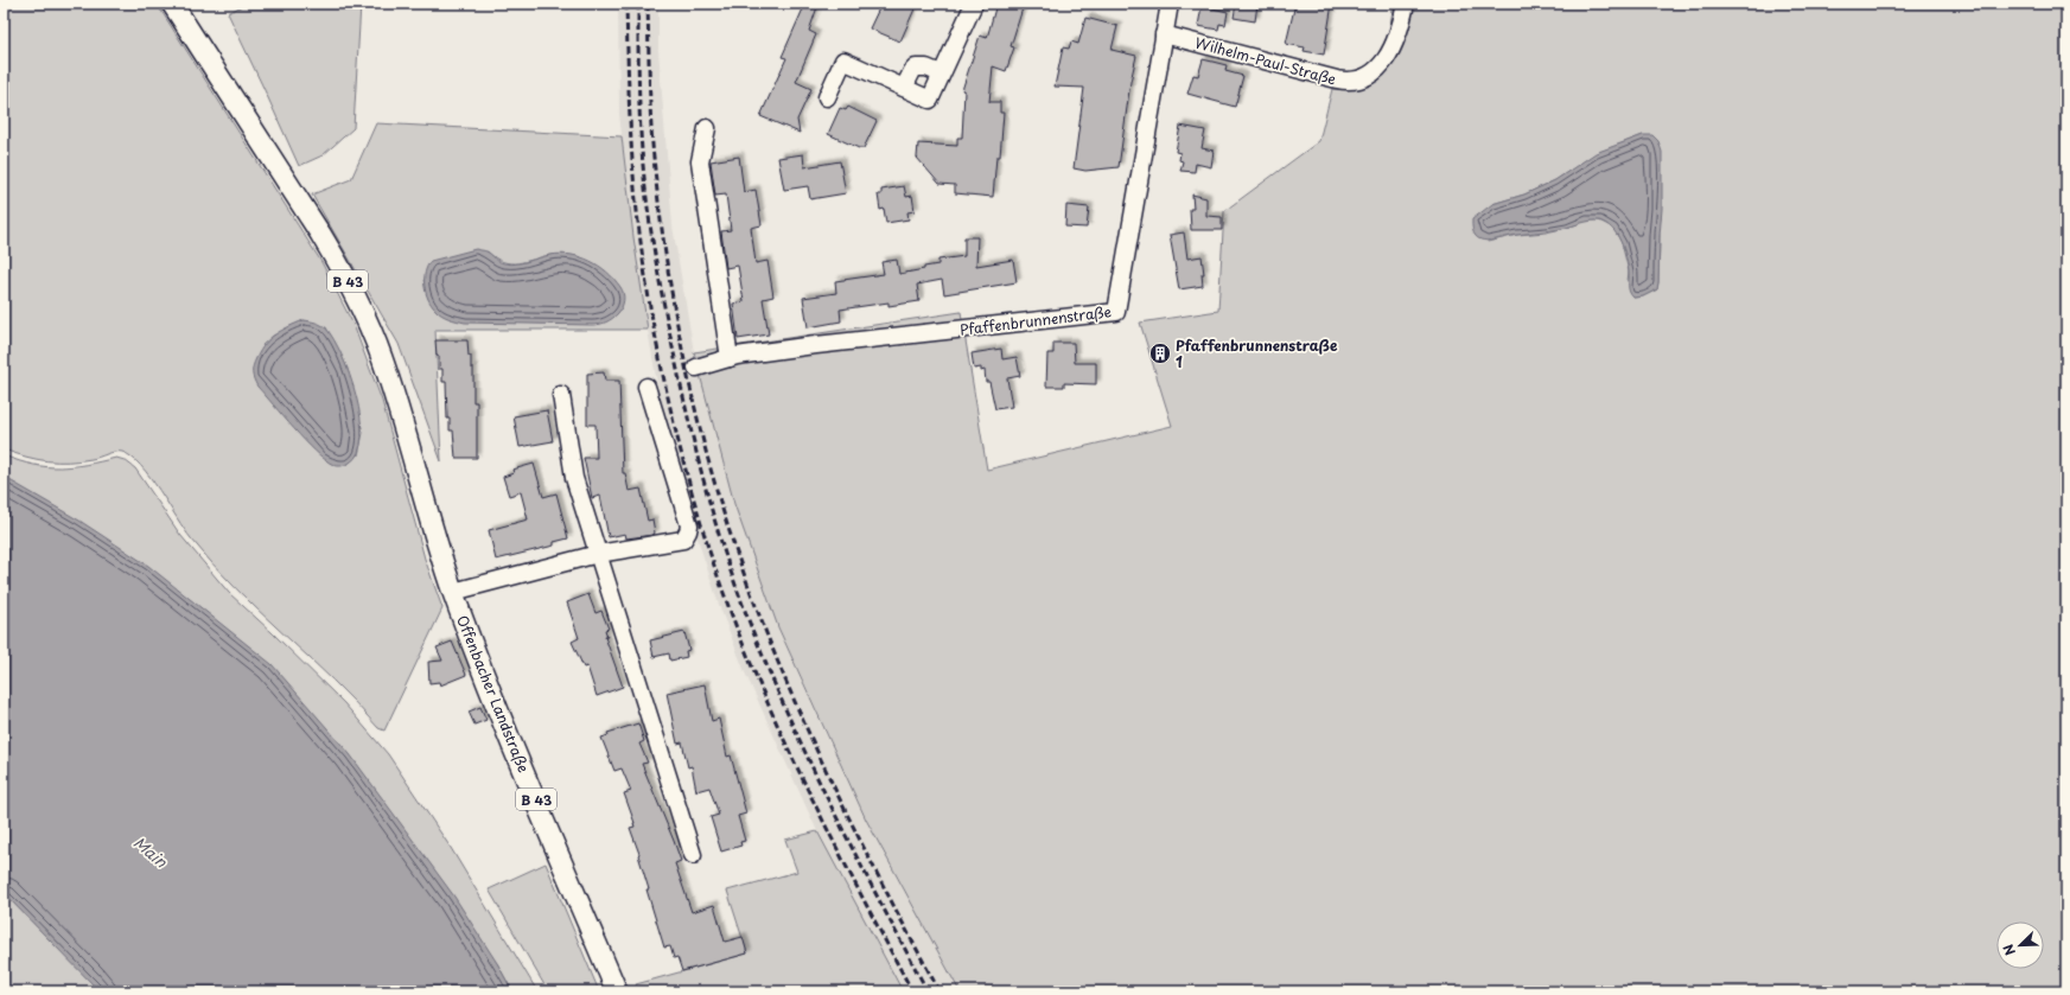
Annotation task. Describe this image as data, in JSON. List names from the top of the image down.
{
  "streets": {
    "main road": ["B 43", "Offenbacher Landstraße"],
    "street": ["Wilhelm-Paul-Straße", "Pfaffenbrunnenstraße"]
  },
  "crossings": [
    ["Wilhelm-Paul-Straße", "Pfaffenbrunnenstraße"],
    ["B 43", "Offenbacher Landstraße"]
  ],
  "water": ["Main"],
  "places": {
    "building": ["Pfaffenbrunnenstraße 1"]
  },
  "north": "bottom left"
}
